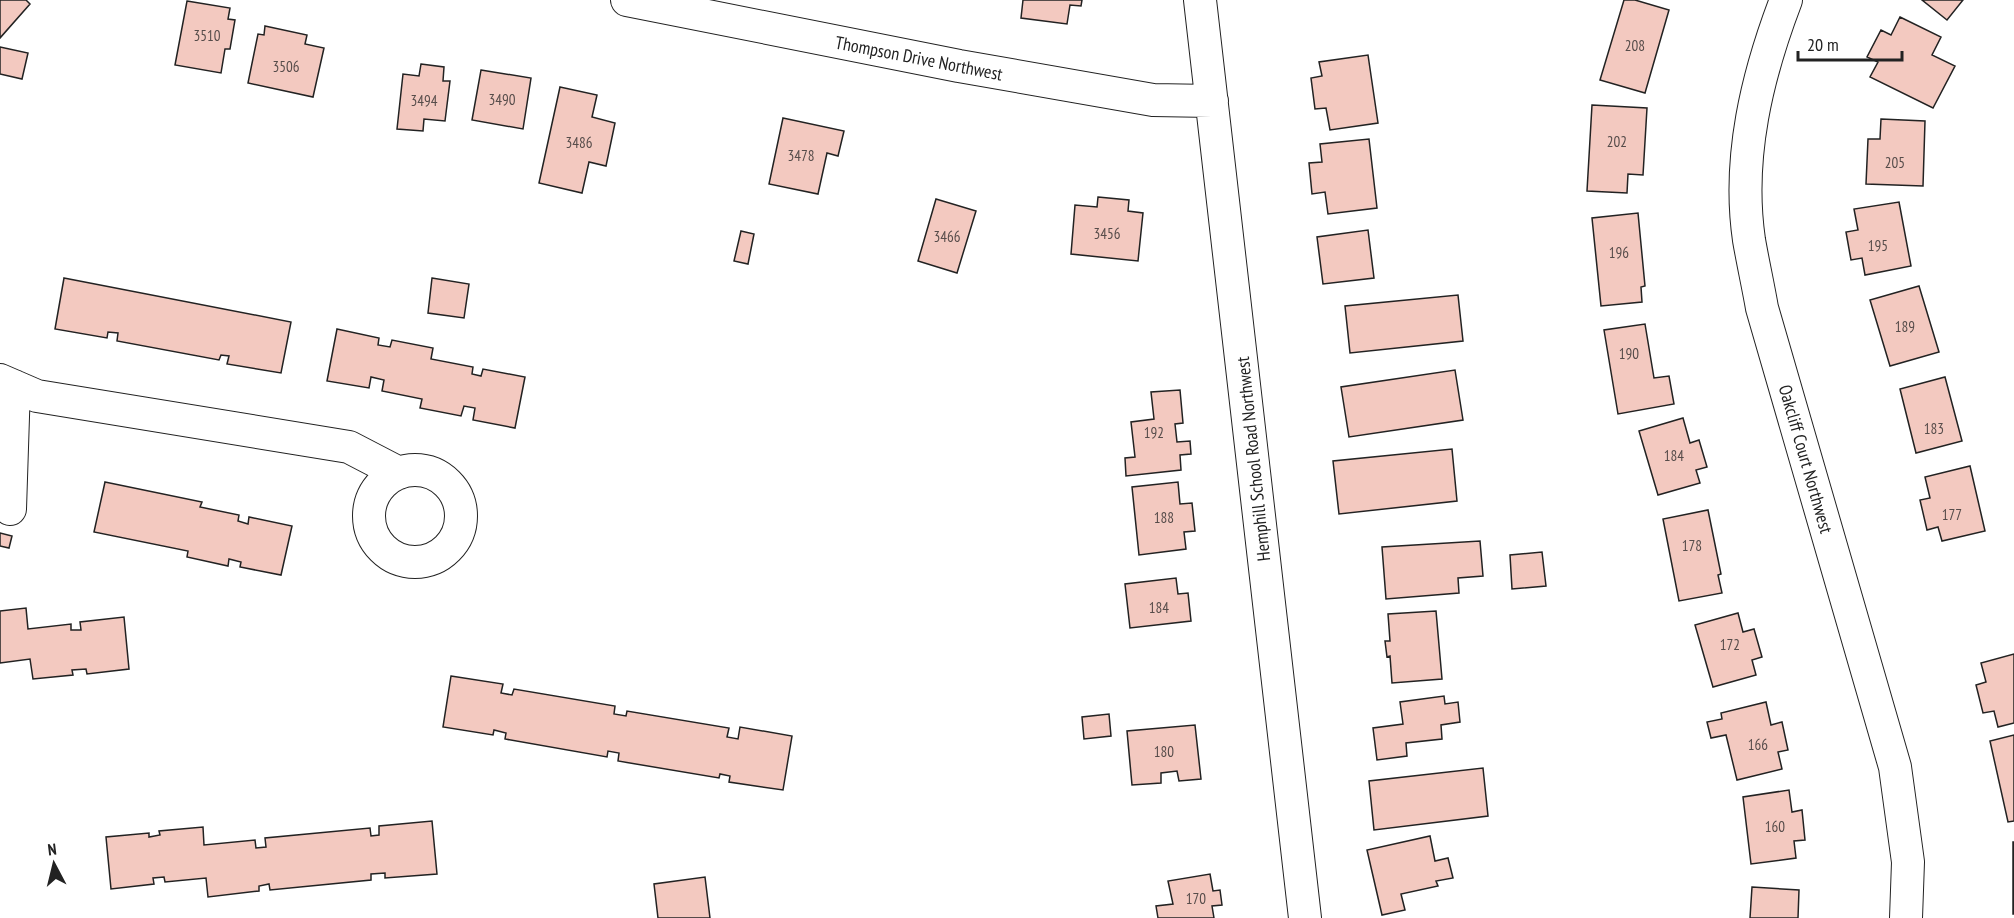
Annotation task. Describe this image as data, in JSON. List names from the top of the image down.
{
  "streets": {
    "street": ["Thompson Drive Northwest", "Hemphill School Road Northwest", "Oakcliff Court Northwest"]
  },
  "crossings": [
    ["Thompson Drive Northwest", "Hemphill School Road Northwest"]
  ],
  "house_numbers": [
    "3510",
    "208",
    "3506",
    "3490",
    "3494",
    "202",
    "3486",
    "3478",
    "205",
    "3456",
    "3466",
    "195",
    "196",
    "189",
    "190",
    "183",
    "192",
    "184",
    "177",
    "188",
    "178",
    "184",
    "172",
    "166",
    "180",
    "160",
    "170"
  ],
  "scale_bar": "20 m",
  "north": "top"
}
